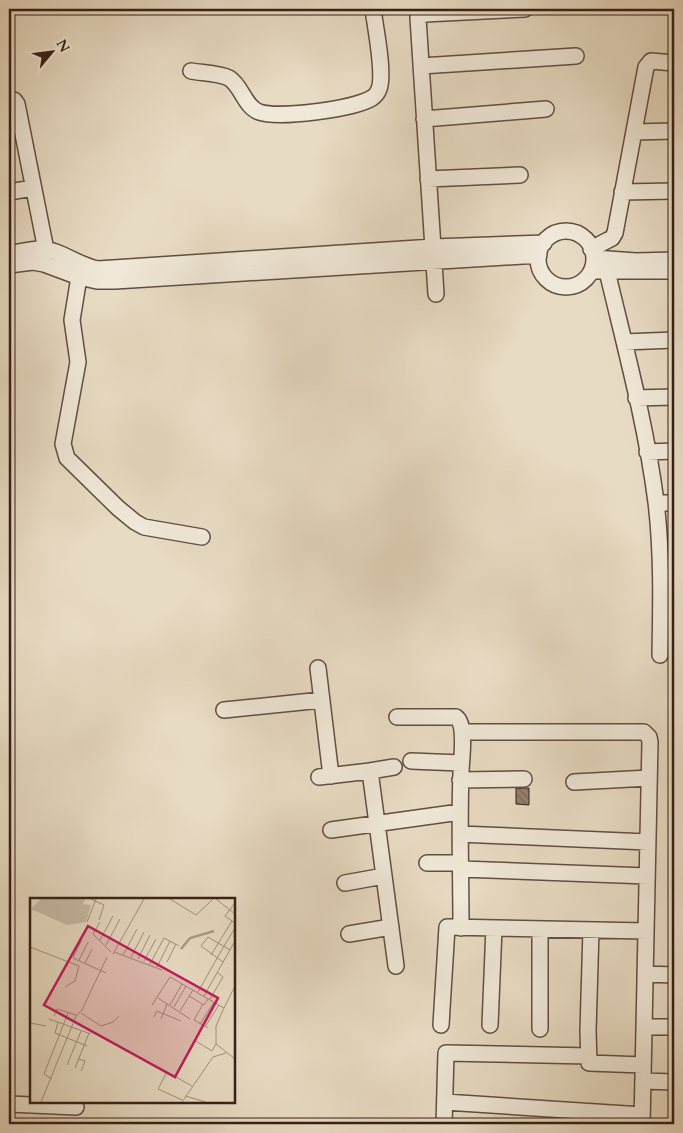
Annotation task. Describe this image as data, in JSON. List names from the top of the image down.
{
  "north": "top right"
}
